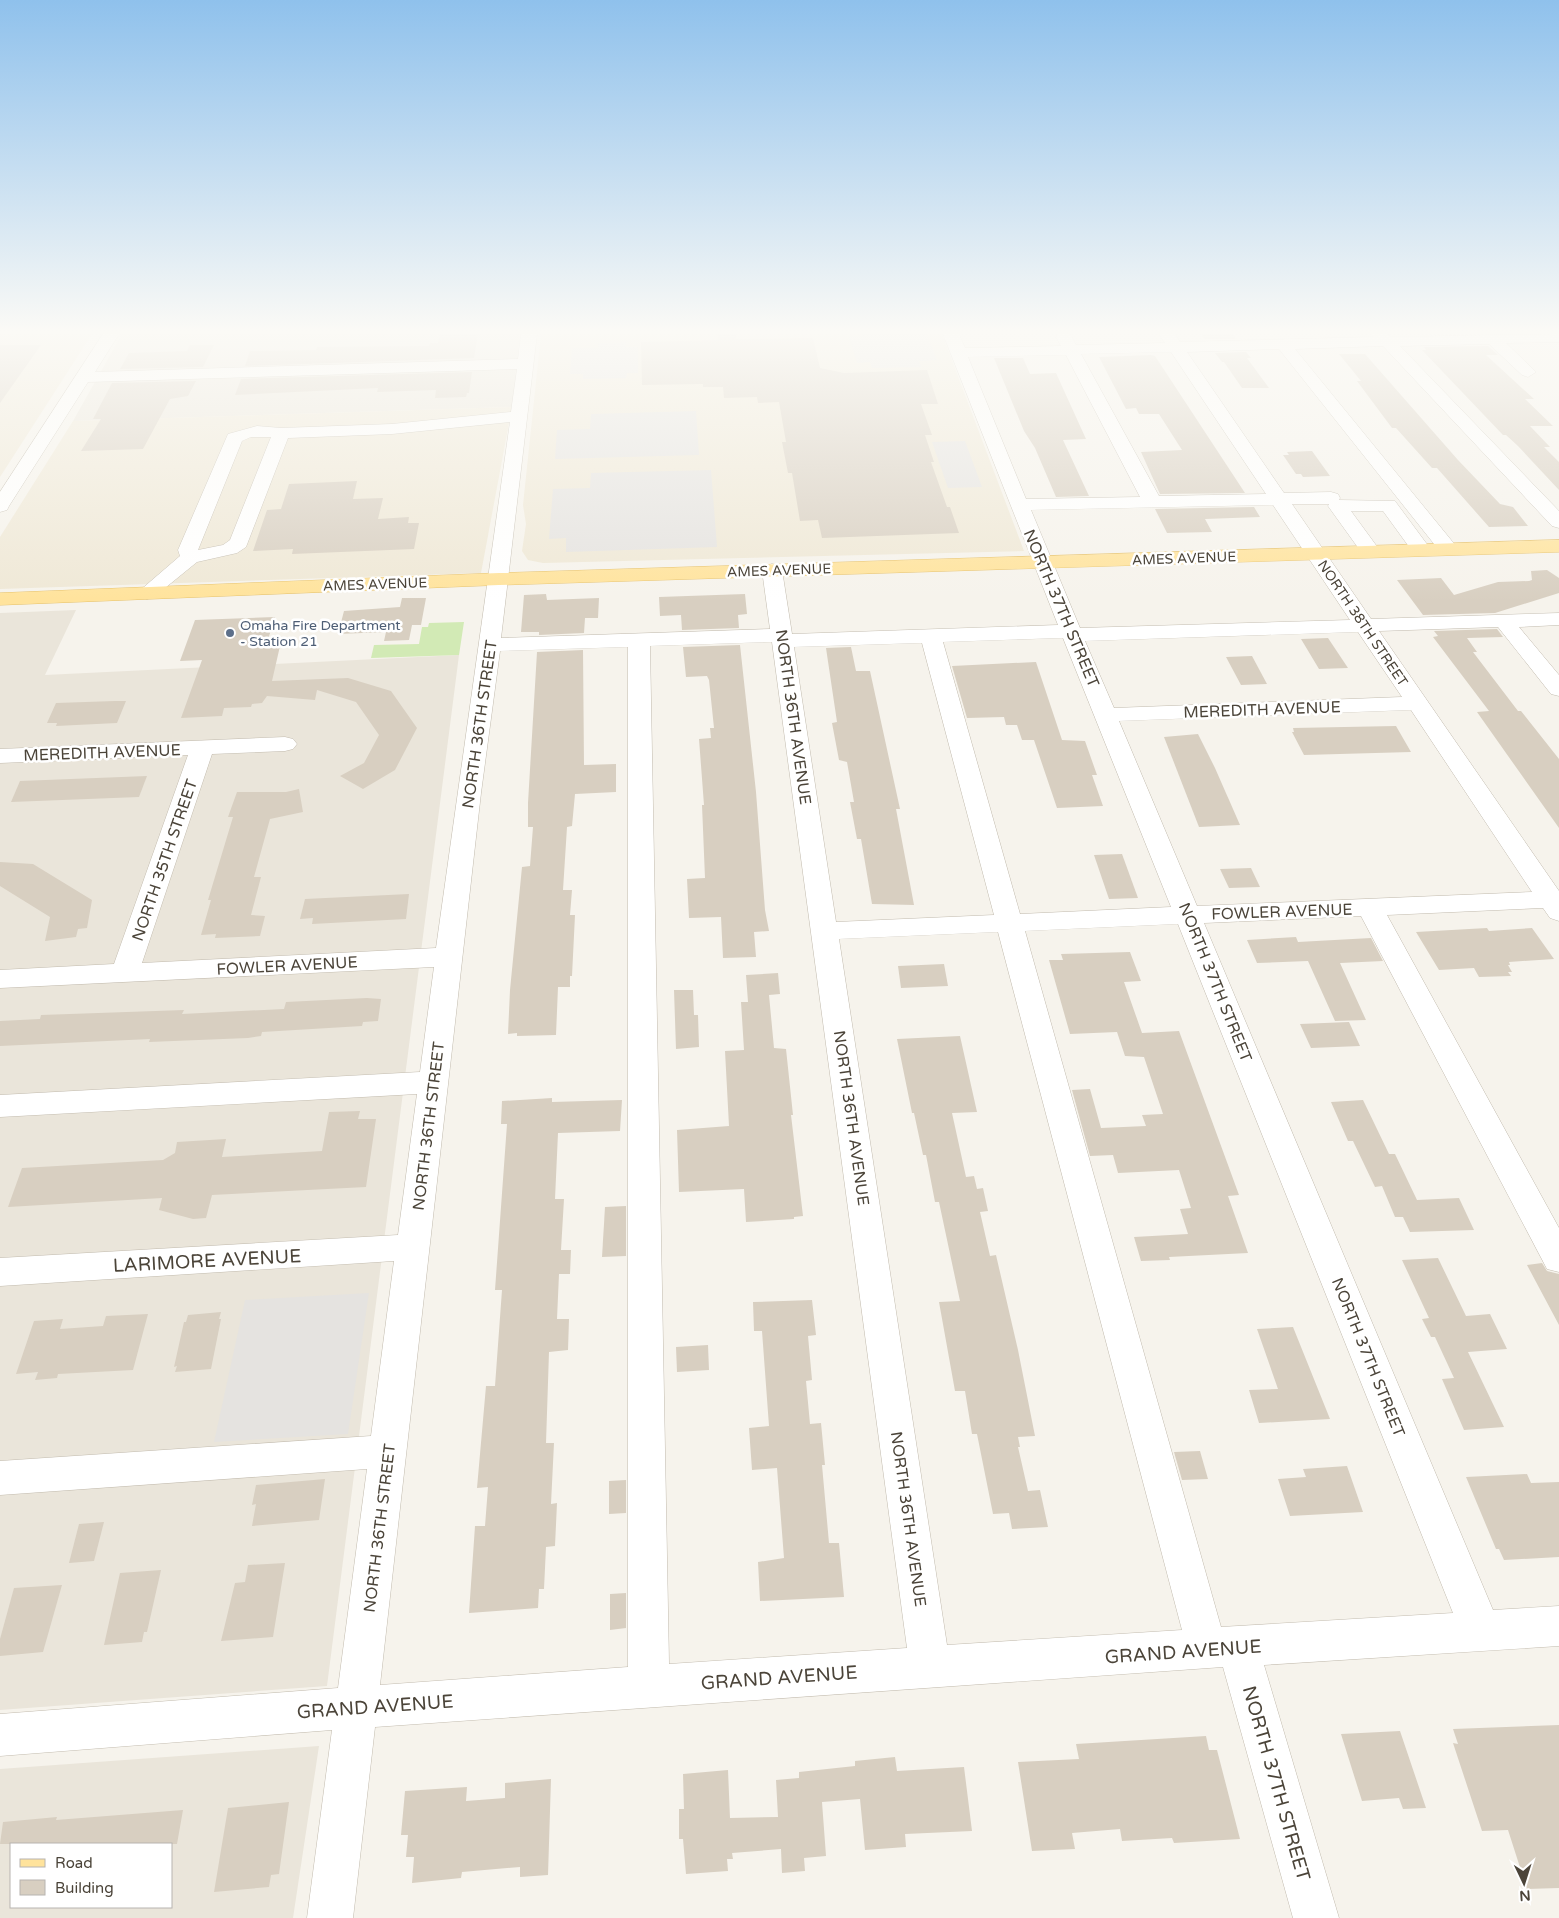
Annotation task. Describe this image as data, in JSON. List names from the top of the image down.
{
  "streets": {
    "main road": ["AMES AVENUE"],
    "street": [
      "NORTH 37TH STREET",
      "NORTH 38TH STREET",
      "MEREDITH AVENUE",
      "NORTH 36TH AVENUE",
      "NORTH 36TH STREET",
      "NORTH 35TH STREET",
      "FOWLER AVENUE",
      "LARIMORE AVENUE",
      "GRAND AVENUE"
    ]
  },
  "crossings": [
    ["AMES AVENUE", "NORTH 37TH STREET"],
    ["AMES AVENUE", "NORTH 38TH STREET"],
    ["AMES AVENUE", "NORTH 36TH AVENUE"],
    ["AMES AVENUE", "NORTH 36TH STREET"],
    ["NORTH 37TH STREET", "MEREDITH AVENUE"],
    ["NORTH 37TH STREET", "FOWLER AVENUE"],
    ["NORTH 37TH STREET", "GRAND AVENUE"],
    ["NORTH 38TH STREET", "MEREDITH AVENUE"],
    ["NORTH 38TH STREET", "FOWLER AVENUE"],
    ["MEREDITH AVENUE", "NORTH 35TH STREET"],
    ["NORTH 36TH AVENUE", "FOWLER AVENUE"],
    ["NORTH 36TH AVENUE", "GRAND AVENUE"],
    ["NORTH 36TH STREET", "FOWLER AVENUE"],
    ["NORTH 36TH STREET", "LARIMORE AVENUE"],
    ["NORTH 36TH STREET", "GRAND AVENUE"],
    ["NORTH 35TH STREET", "FOWLER AVENUE"]
  ],
  "places": ["Omaha Fire Department - Station 21"],
  "legend": ["Road", "Building"],
  "north": "bottom"
}
